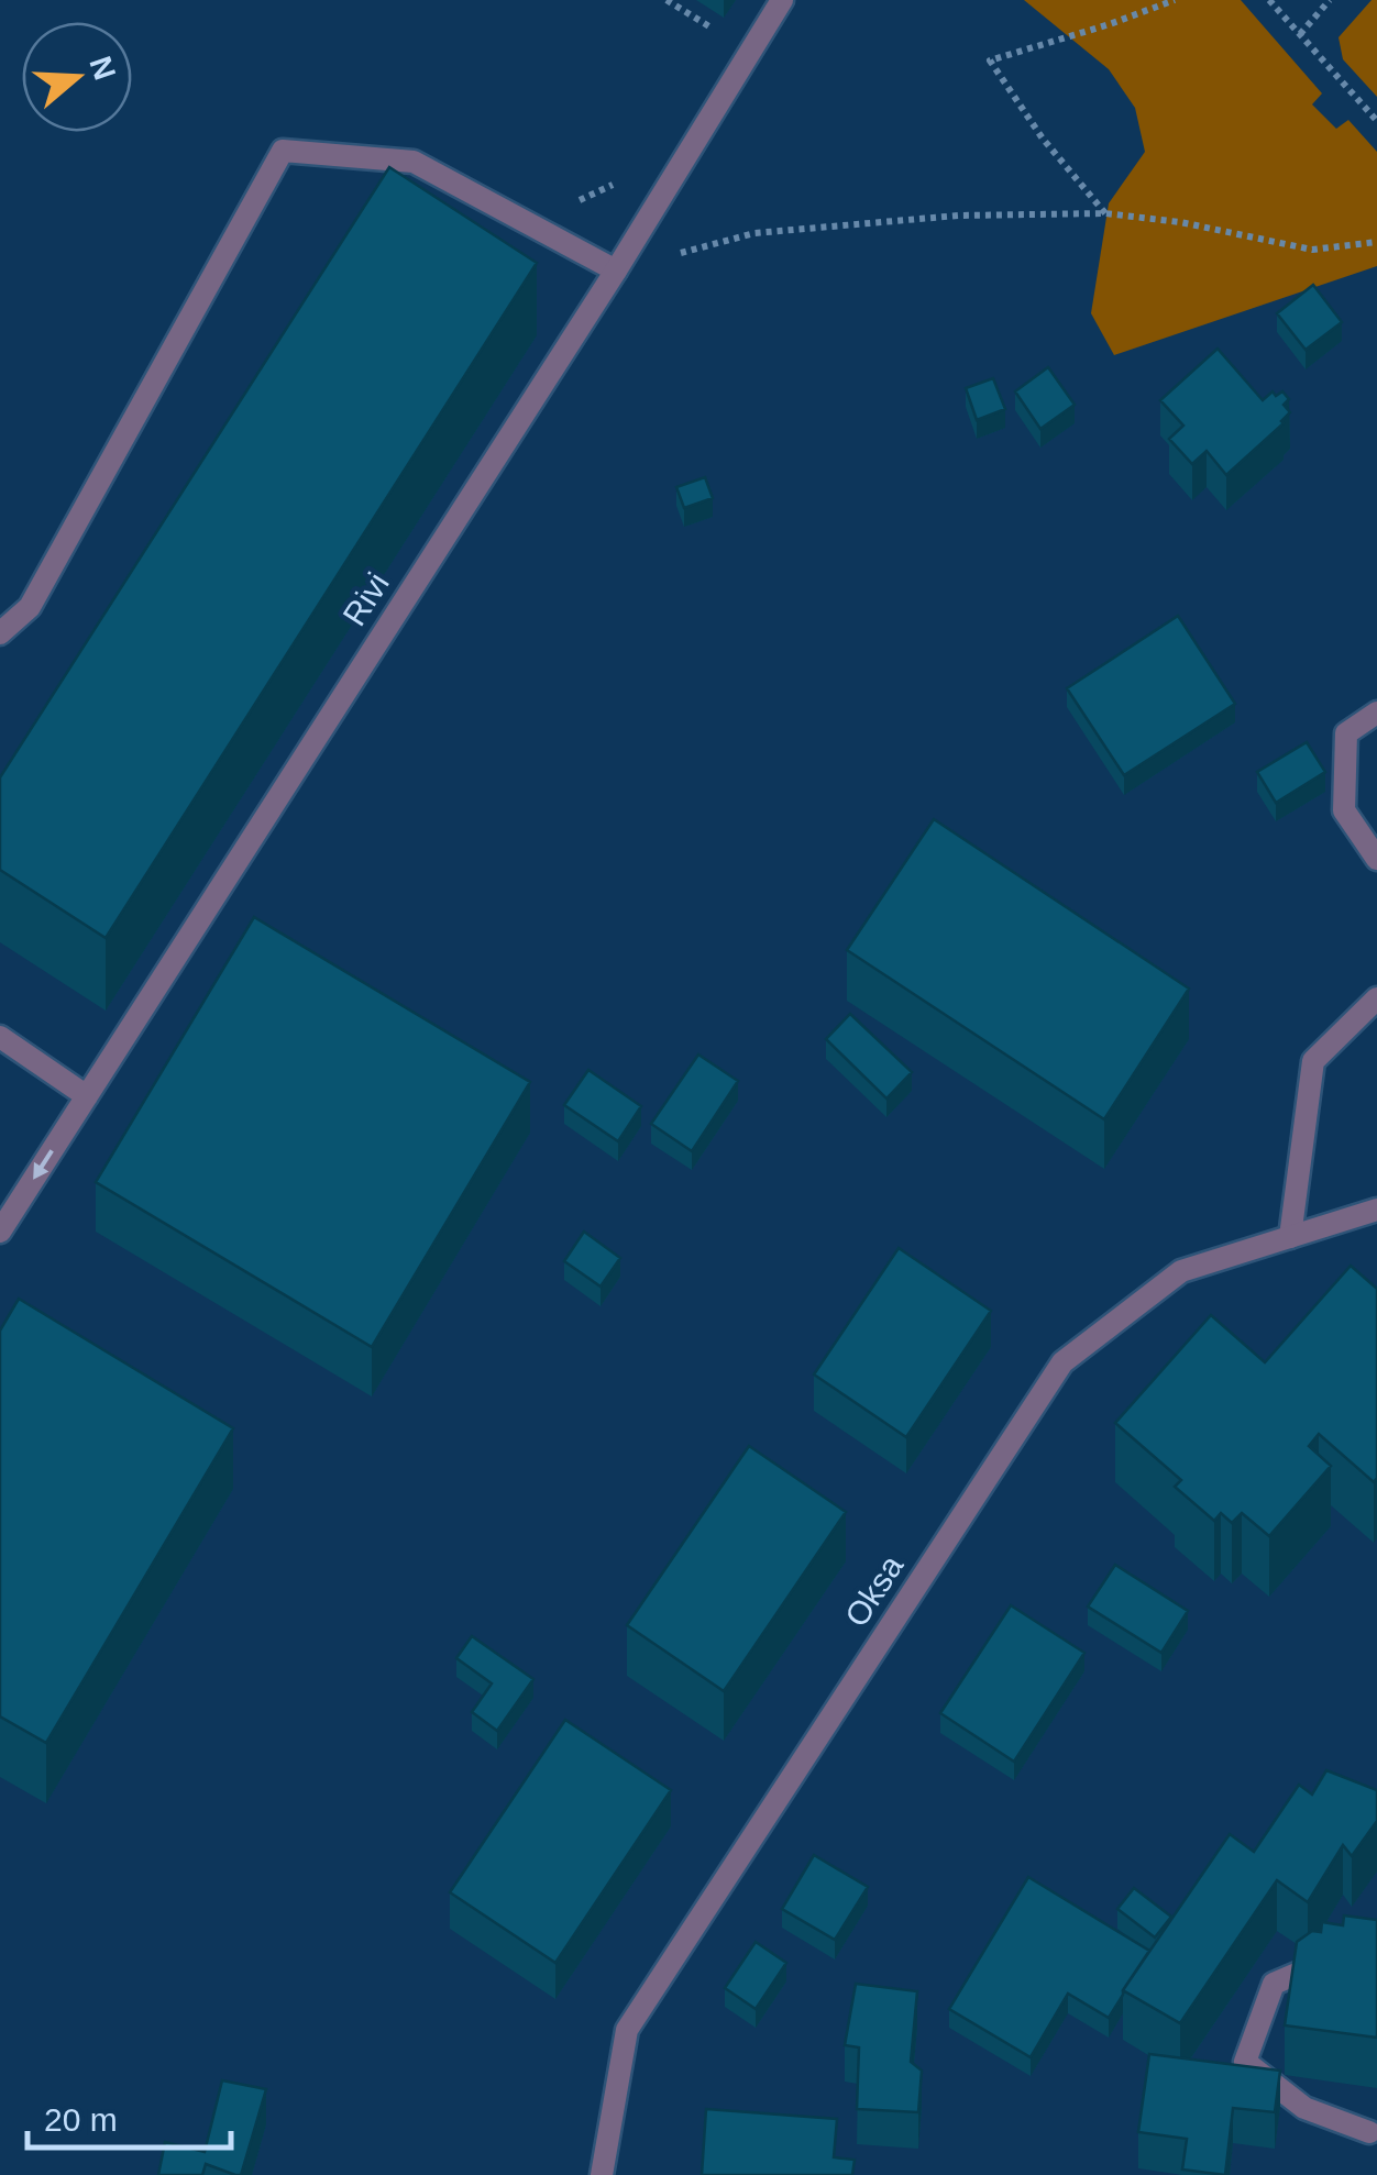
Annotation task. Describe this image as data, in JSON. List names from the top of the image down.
{
  "streets": {
    "street": ["Rivi", "Oksa"]
  },
  "scale_bar": "20 m",
  "north": "right"
}
